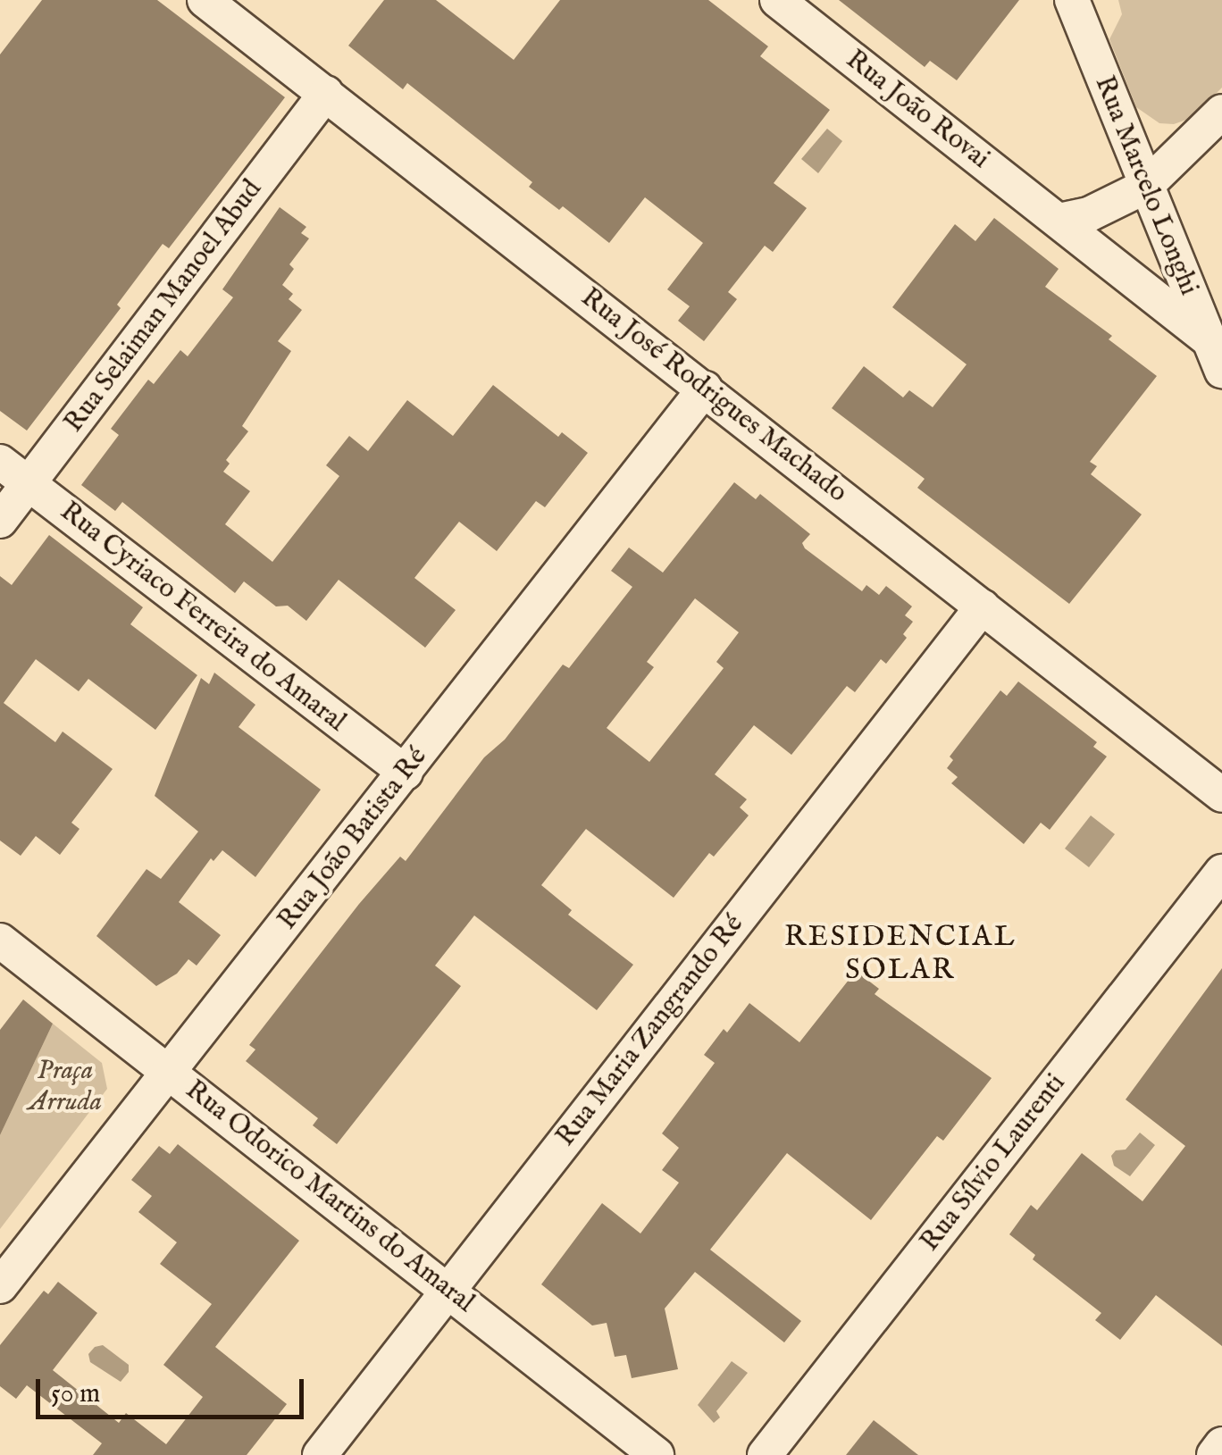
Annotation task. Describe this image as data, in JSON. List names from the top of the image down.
{
  "streets": {
    "street": [
      "Rua João Rovai",
      "Rua Marcelo Longhi",
      "Rua Selaiman Manoel Abud",
      "Rua José Rodrigues Machado",
      "Rua Cyriaco Ferreira do Amaral",
      "Rua João Batista Ré",
      "Rua Maria Zangrando Ré",
      "Rua Sílvio Laurenti",
      "Rua Odorico Martins do Amaral"
    ]
  },
  "crossings": [
    ["Rua João Rovai", "Rua Marcelo Longhi"],
    ["Rua Selaiman Manoel Abud", "Rua José Rodrigues Machado"],
    ["Rua Selaiman Manoel Abud", "Rua Cyriaco Ferreira do Amaral"],
    ["Rua José Rodrigues Machado", "Rua João Batista Ré"],
    ["Rua José Rodrigues Machado", "Rua Maria Zangrando Ré"],
    ["Rua Cyriaco Ferreira do Amaral", "Rua João Batista Ré"],
    ["Rua João Batista Ré", "Rua Odorico Martins do Amaral"],
    ["Rua Maria Zangrando Ré", "Rua Odorico Martins do Amaral"]
  ],
  "districts": ["RESIDENCIAL SOLAR"],
  "parks": ["Praça Arruda"],
  "scale_bar": "50 m"
}
